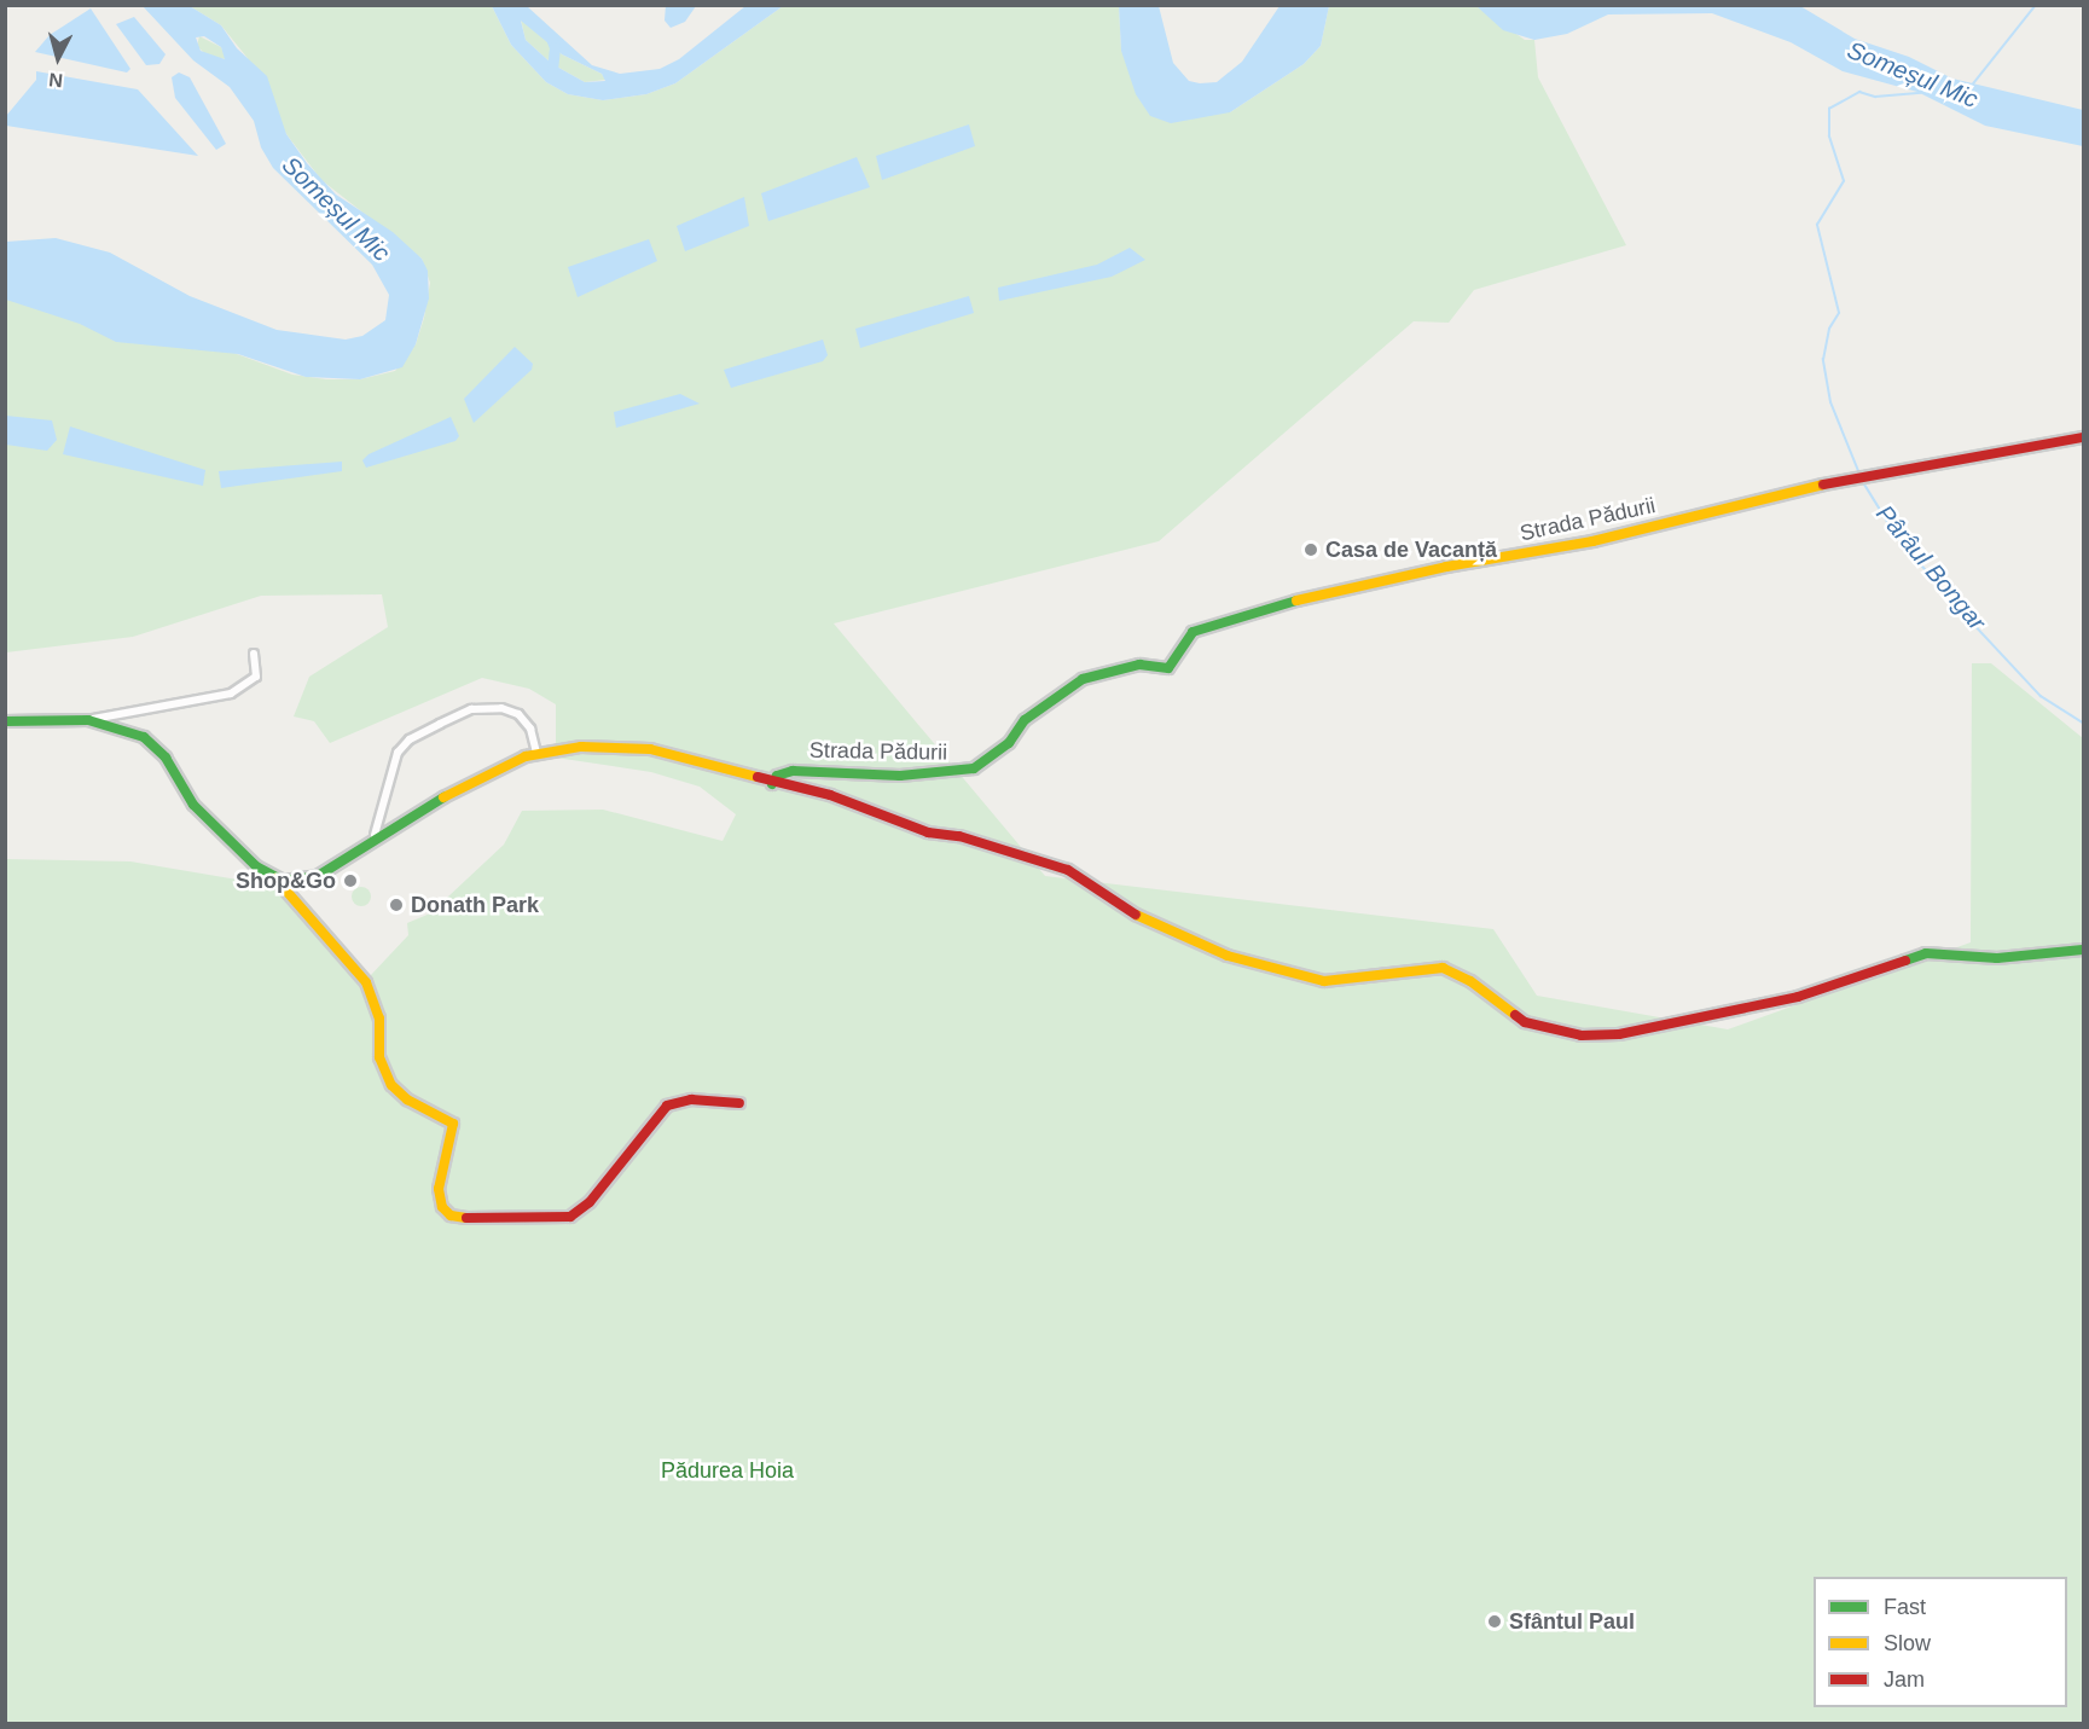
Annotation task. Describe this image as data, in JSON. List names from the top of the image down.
{
  "streets": {
    "street": ["Strada Pădurii"]
  },
  "water": ["Someșul Mic", "Pârâul Bongar"],
  "parks": ["Pădurea Hoia"],
  "places": [
    "Casa de Vacanță",
    "Shop&Go",
    "Donath Park",
    "Sfântul Paul"
  ],
  "legend": ["Fast", "Slow", "Jam"],
  "north": "bottom"
}
